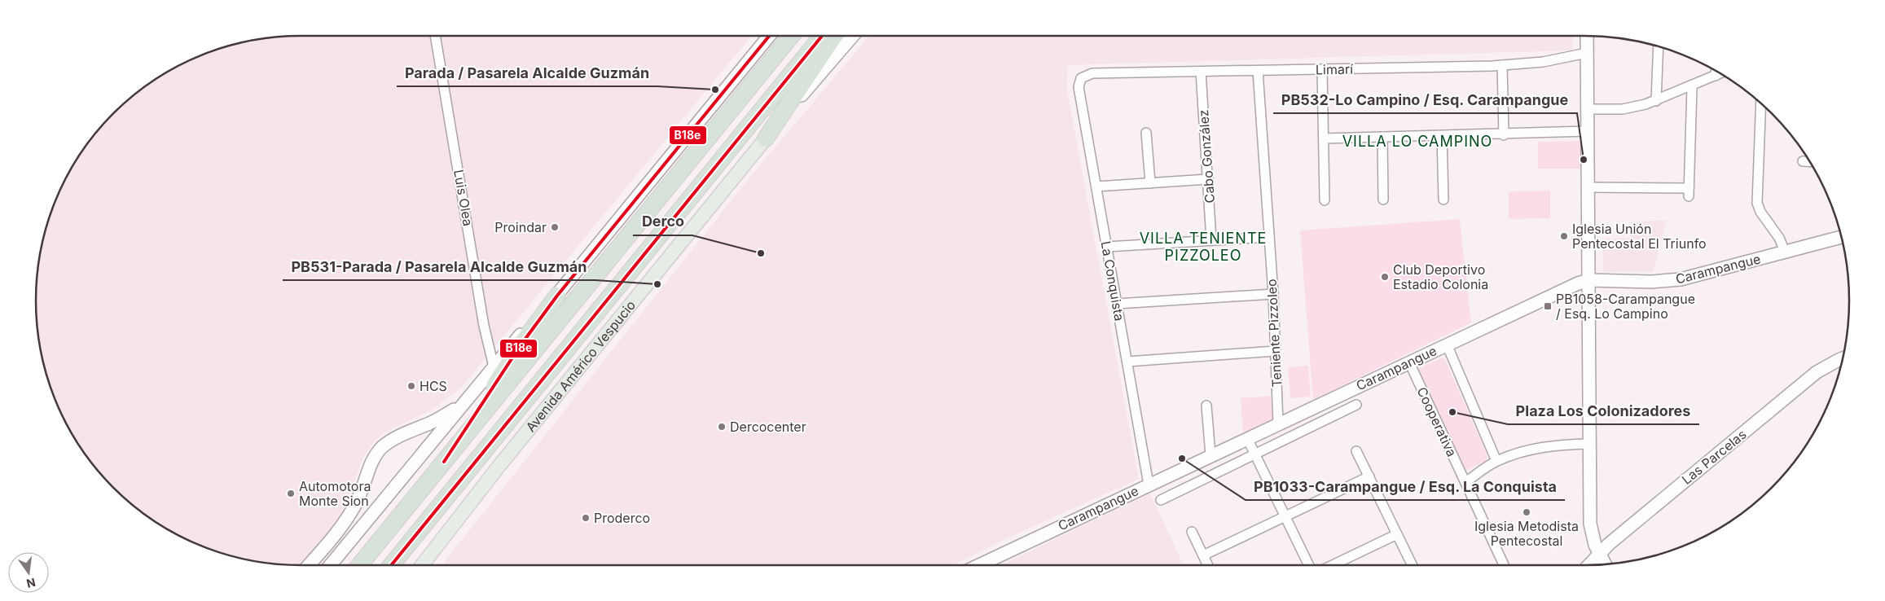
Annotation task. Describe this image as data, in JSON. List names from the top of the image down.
{
  "streets": {
    "main road": ["Avenida Américo Vespucio"],
    "street": [
      "Limarí",
      "Cabo González",
      "Luis Olea",
      "Carampangue",
      "La Conquista",
      "Teniente Pizzoleo",
      "Cooperativa",
      "Las Parcelas"
    ]
  },
  "crossings": [
    ["Limarí", "Cabo González"],
    ["Limarí", "La Conquista"],
    ["Limarí", "Teniente Pizzoleo"],
    ["Carampangue", "La Conquista"],
    ["Carampangue", "Teniente Pizzoleo"],
    ["Carampangue", "Cooperativa"]
  ],
  "districts": ["VILLA LO CAMPINO", "VILLA TENIENTE PIZZOLEO"],
  "places": {
    "other": [
      "Parada / Pasarela Alcalde Guzmán",
      "PB532-Lo Campino / Esq. Carampangue",
      "Proindar",
      "Iglesia Unión Pentecostal El Triunfo",
      "Derco",
      "Club Deportivo Estadio Colonia",
      "PB531-Parada / Pasarela Alcalde Guzmán",
      "HCS",
      "Plaza Los Colonizadores",
      "Dercocenter",
      "PB1033-Carampangue / Esq. La Conquista",
      "Automotora Monte Sion",
      "Iglesia Metodista Pentecostal",
      "Proderco"
    ],
    "transit": ["PB1058-Carampangue / Esq. Lo Campino"]
  },
  "lines": ["transit line B18e"],
  "north": "bottom"
}
